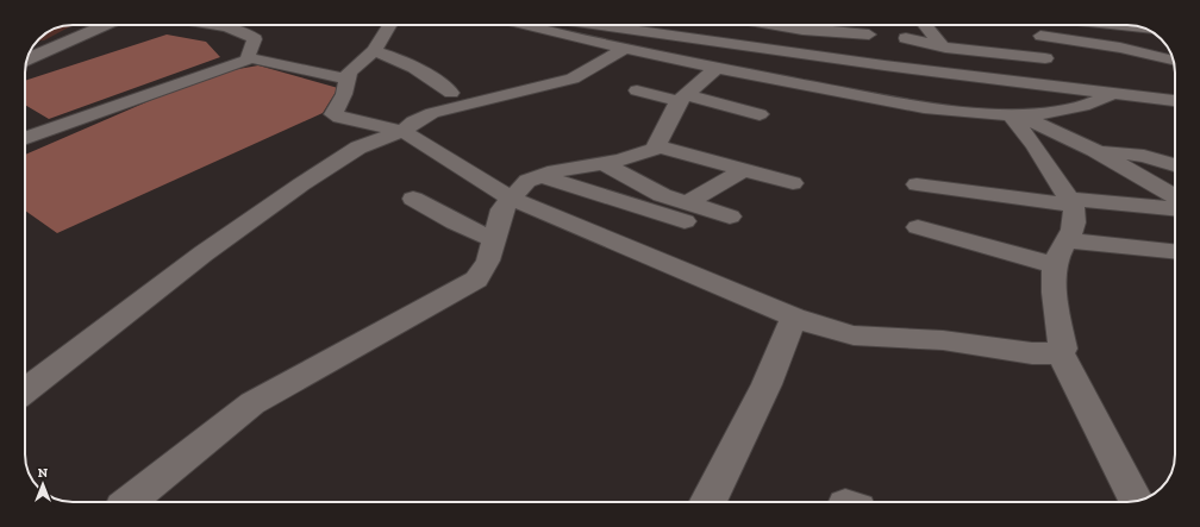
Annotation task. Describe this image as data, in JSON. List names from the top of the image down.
{
  "north": "top"
}
